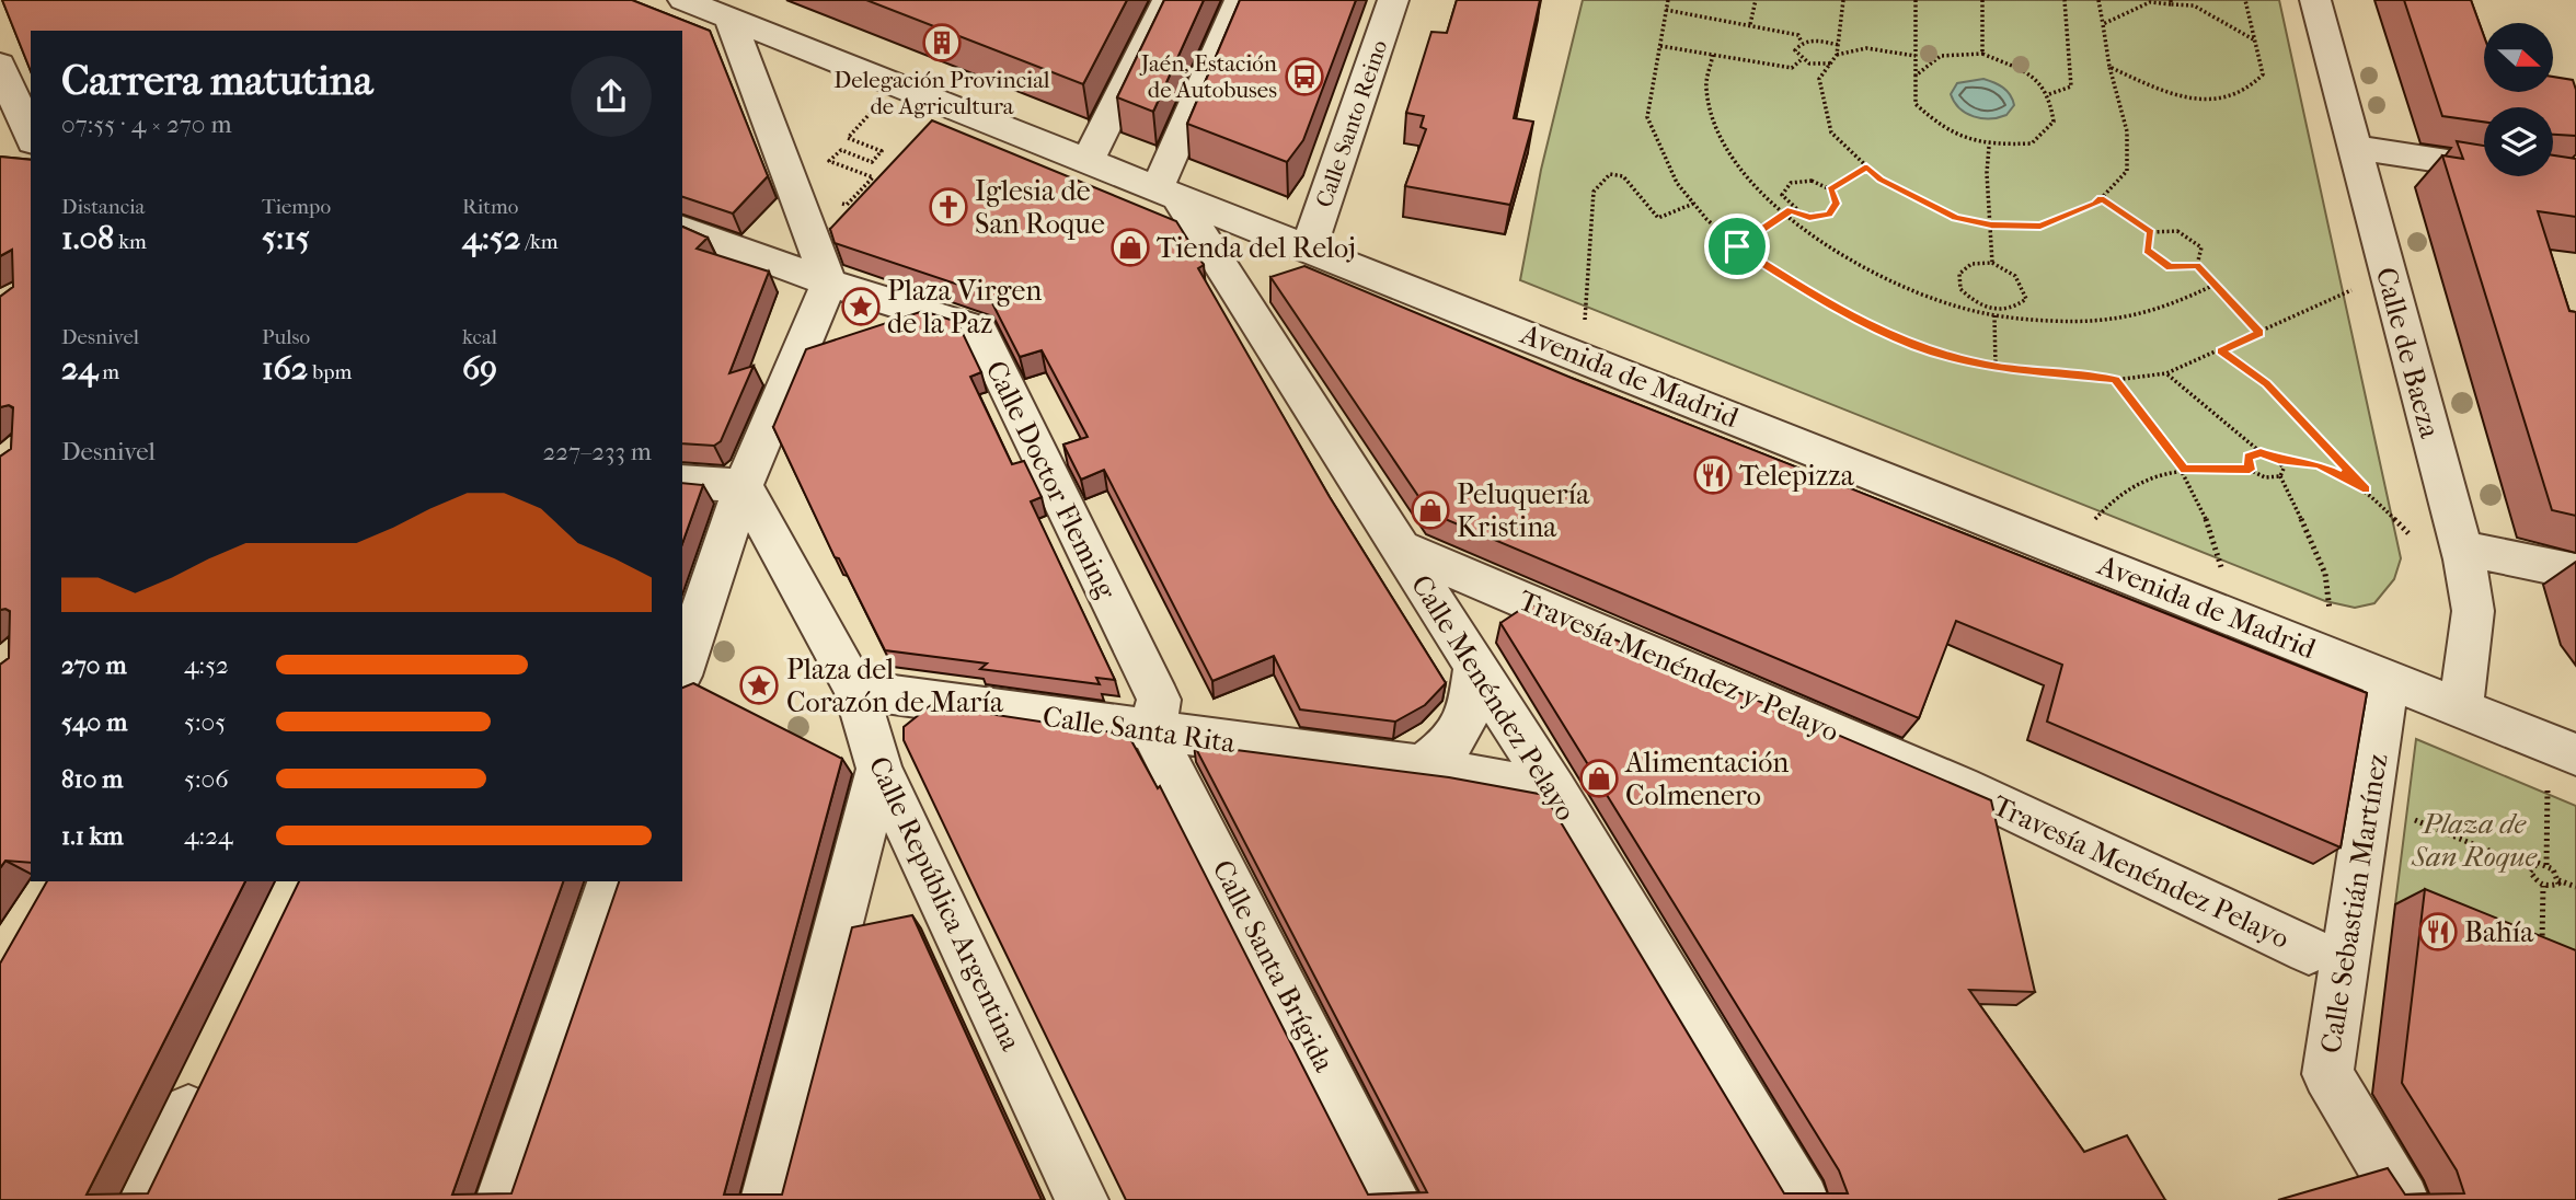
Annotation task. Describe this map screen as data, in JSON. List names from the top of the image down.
{
  "streets": {
    "street": [
      "Calle Santo Reino",
      "Calle de Baeza",
      "Avenida de Madrid",
      "Calle Doctor Fleming",
      "Travesía Menéndez y Pelayo",
      "Calle Menéndez Pelayo",
      "Calle Santa Rita",
      "Travesía Menéndez Pelayo",
      "Calle República Argentina",
      "Calle Sebastián Martínez",
      "Calle Santa Brígida"
    ]
  },
  "crossings": [
    ["Calle Santo Reino", "Avenida de Madrid"],
    ["Calle de Baeza", "Avenida de Madrid"],
    ["Avenida de Madrid", "Calle Menéndez Pelayo"],
    ["Avenida de Madrid", "Calle Sebastián Martínez"],
    ["Calle Doctor Fleming", "Calle Santa Rita"],
    ["Calle Doctor Fleming", "Calle Santa Brígida"],
    ["Travesía Menéndez y Pelayo", "Calle Menéndez Pelayo"],
    ["Travesía Menéndez y Pelayo", "Travesía Menéndez Pelayo"],
    ["Calle Menéndez Pelayo", "Calle Santa Rita"],
    ["Calle Santa Rita", "Calle República Argentina"],
    ["Calle Santa Rita", "Calle Santa Brígida"]
  ],
  "parks": ["Plaza de San Roque"],
  "places": {
    "building": ["Delegación Provincial de Agricultura"],
    "bus stop": ["Jaén, Estación de Autobuses"],
    "church": ["Iglesia de San Roque"],
    "shop": ["Tienda del Reloj", "Peluquería Kristina", "Alimentación Colmenero"],
    "place": ["Plaza Virgen de la Paz", "Plaza del Corazón de María"],
    "restaurant": ["Telepizza", "Bahía"]
  },
  "north": "right",
  "page": {
    "heading": ["Carrera matutina", "07:55 · 4 × 270 m"],
    "stats": [
      ["Distancia", "1.08 km"],
      ["Tiempo", "5:15"],
      ["Ritmo", "4:52 /km"],
      ["Desnivel", "24 m"],
      ["Pulso", "162 bpm"],
      ["kcal", "69"]
    ],
    "chart": ["Desnivel", "227–233 m"],
    "list": [
      {
        "name": "270 m",
        "note": "4:52"
      },
      {
        "name": "540 m",
        "note": "5:05"
      },
      {
        "name": "810 m",
        "note": "5:06"
      },
      {
        "name": "1.1 km",
        "note": "4:24"
      }
    ]
  }
}
